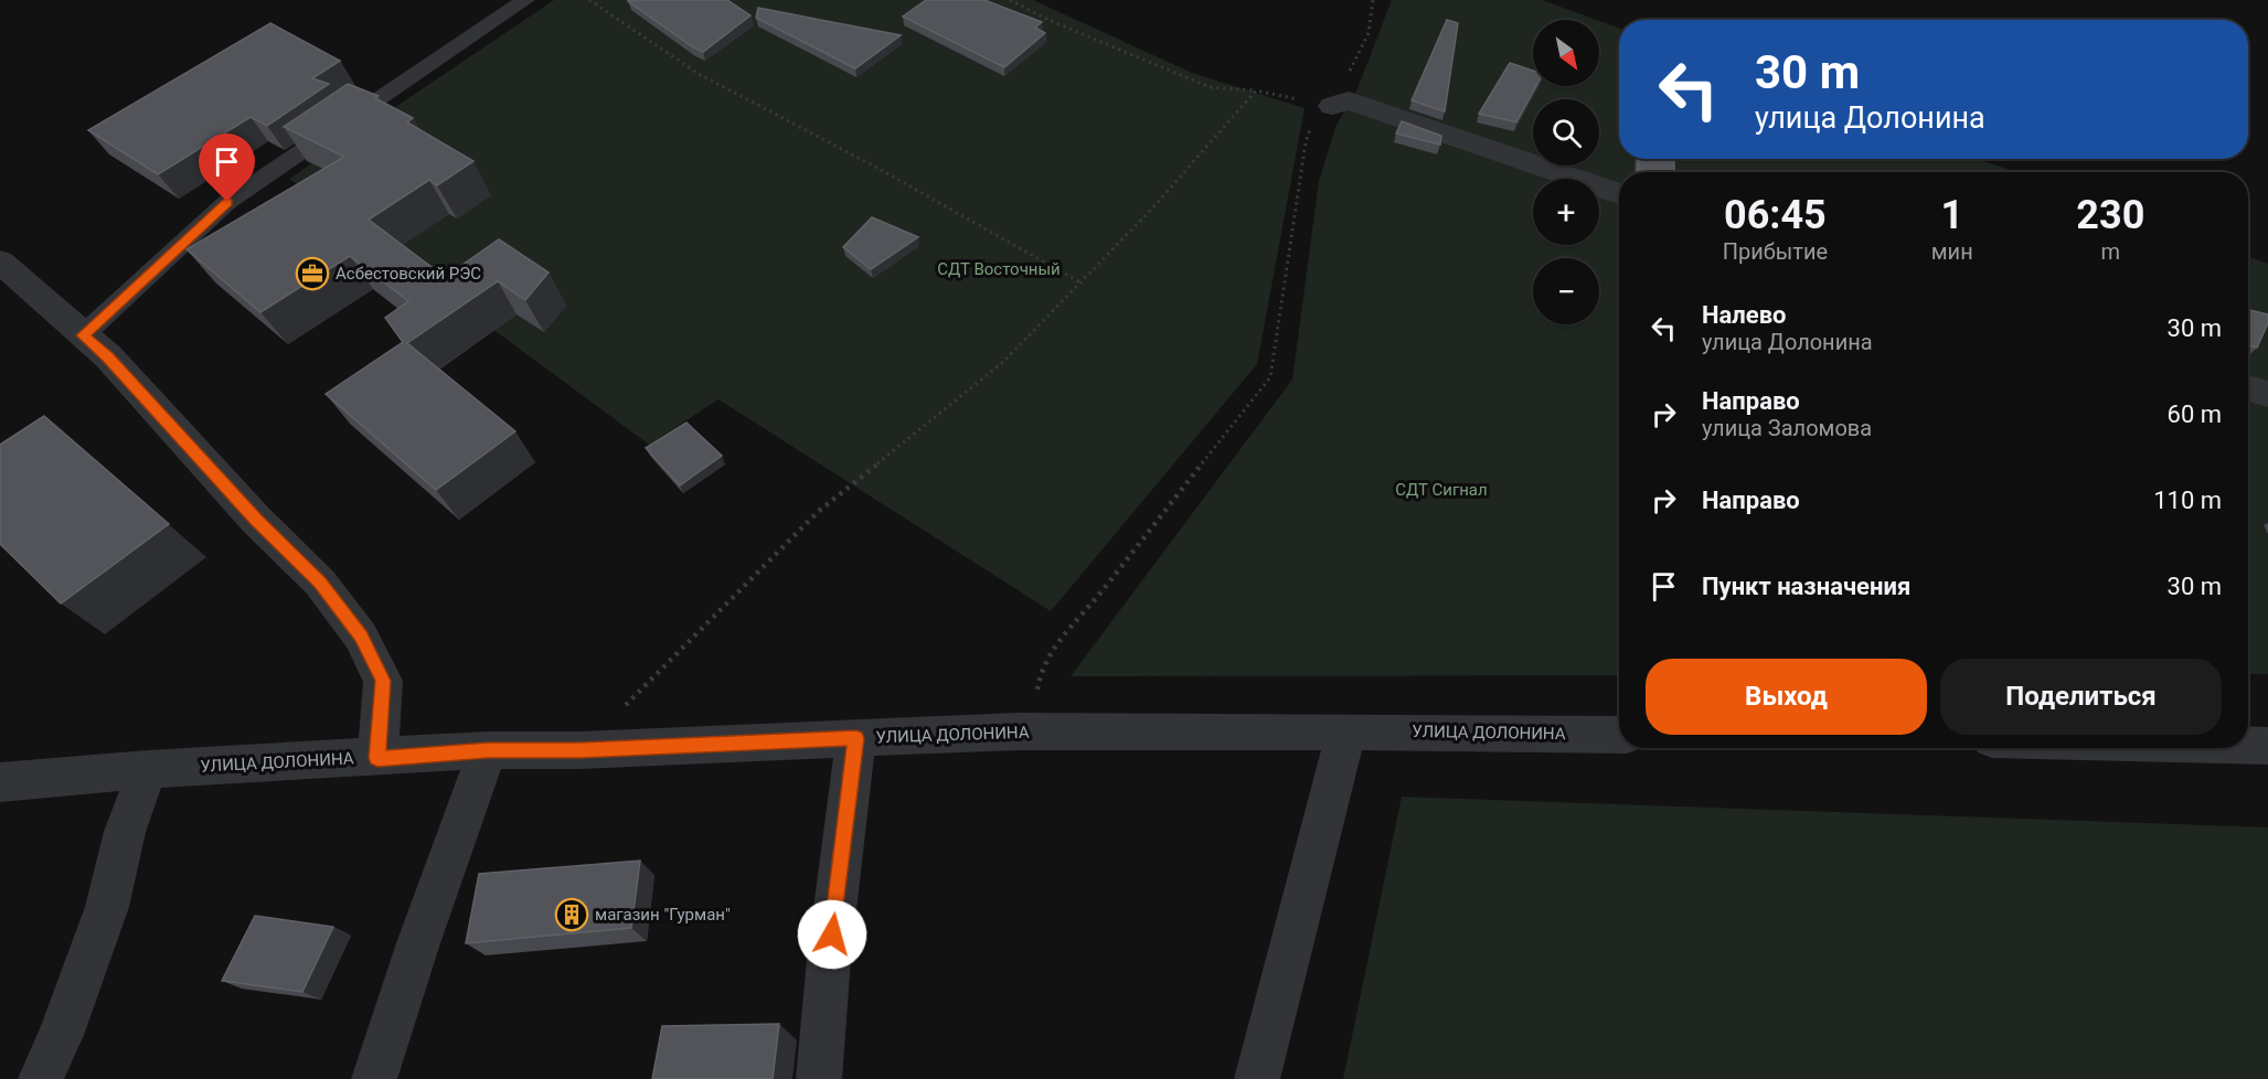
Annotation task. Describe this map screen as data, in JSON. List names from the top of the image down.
{
  "streets": {
    "street": ["УЛИЦА ДОЛОНИНА"]
  },
  "parks": ["СДТ Восточный", "СДТ Сигнал"],
  "places": {
    "office": ["Асбестовский РЭС"],
    "building": ["магазин \"Гурман\""]
  },
  "north": "bottom right",
  "page": {
    "map_buttons": ["+", "−"],
    "turn": ["30 m", "улица Долонина"],
    "eta": [
      "06:45",
      "Прибытие",
      "1",
      "мин",
      "230",
      "m"
    ],
    "list": [
      {
        "name": "Налево",
        "note": "улица Долонина",
        "value": "30 m"
      },
      {
        "name": "Направо",
        "note": "улица Заломова",
        "value": "60 m"
      },
      {
        "name": "Направо",
        "value": "110 m"
      },
      {
        "name": "Пункт назначения",
        "value": "30 m"
      }
    ],
    "buttons": ["Выход", "Поделиться"]
  }
}
